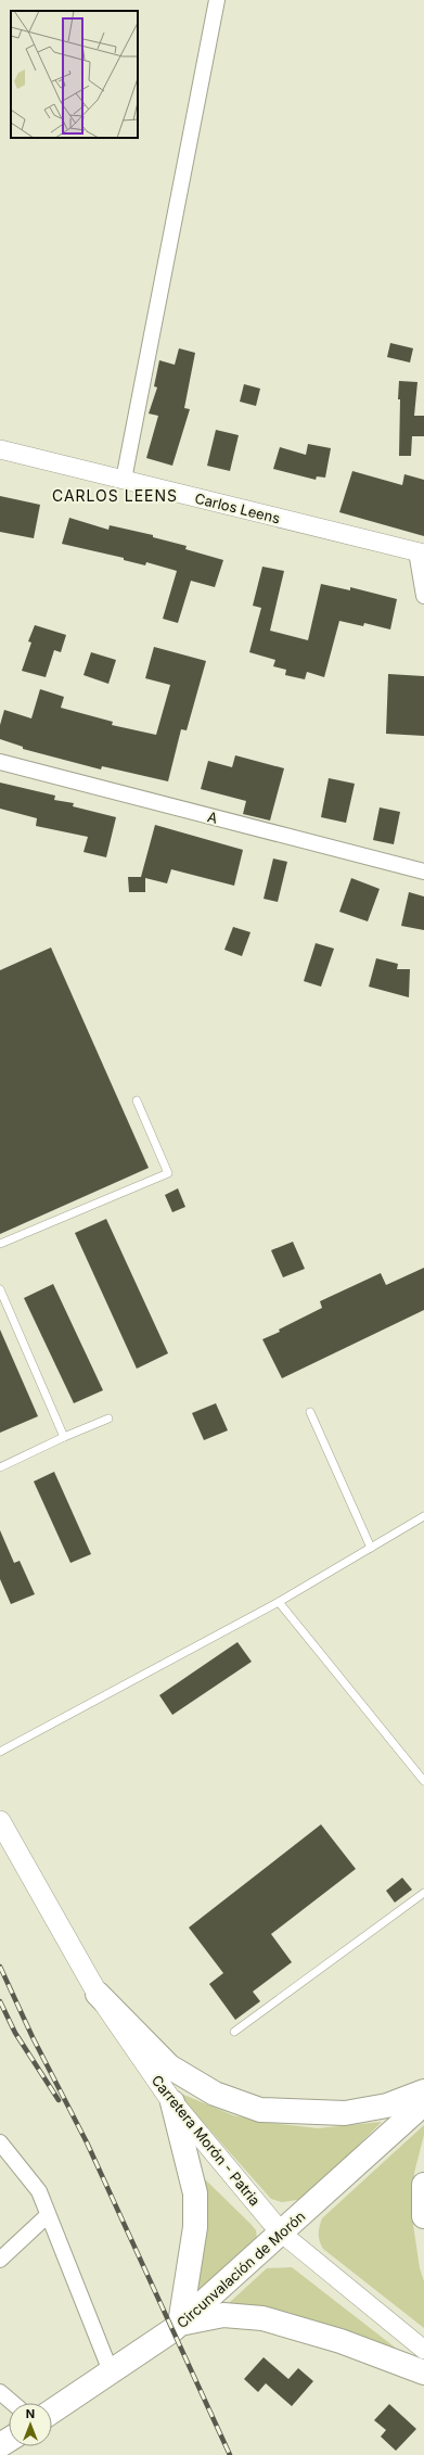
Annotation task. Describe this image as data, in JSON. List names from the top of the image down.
{
  "streets": {
    "main road": ["Carretera Morón - Patria", "Circunvalación de Morón"],
    "street": ["Carlos Leens", "A"]
  },
  "crossings": [
    ["Carretera Morón - Patria", "Circunvalación de Morón"]
  ],
  "districts": ["CARLOS LEENS"],
  "north": "top"
}
